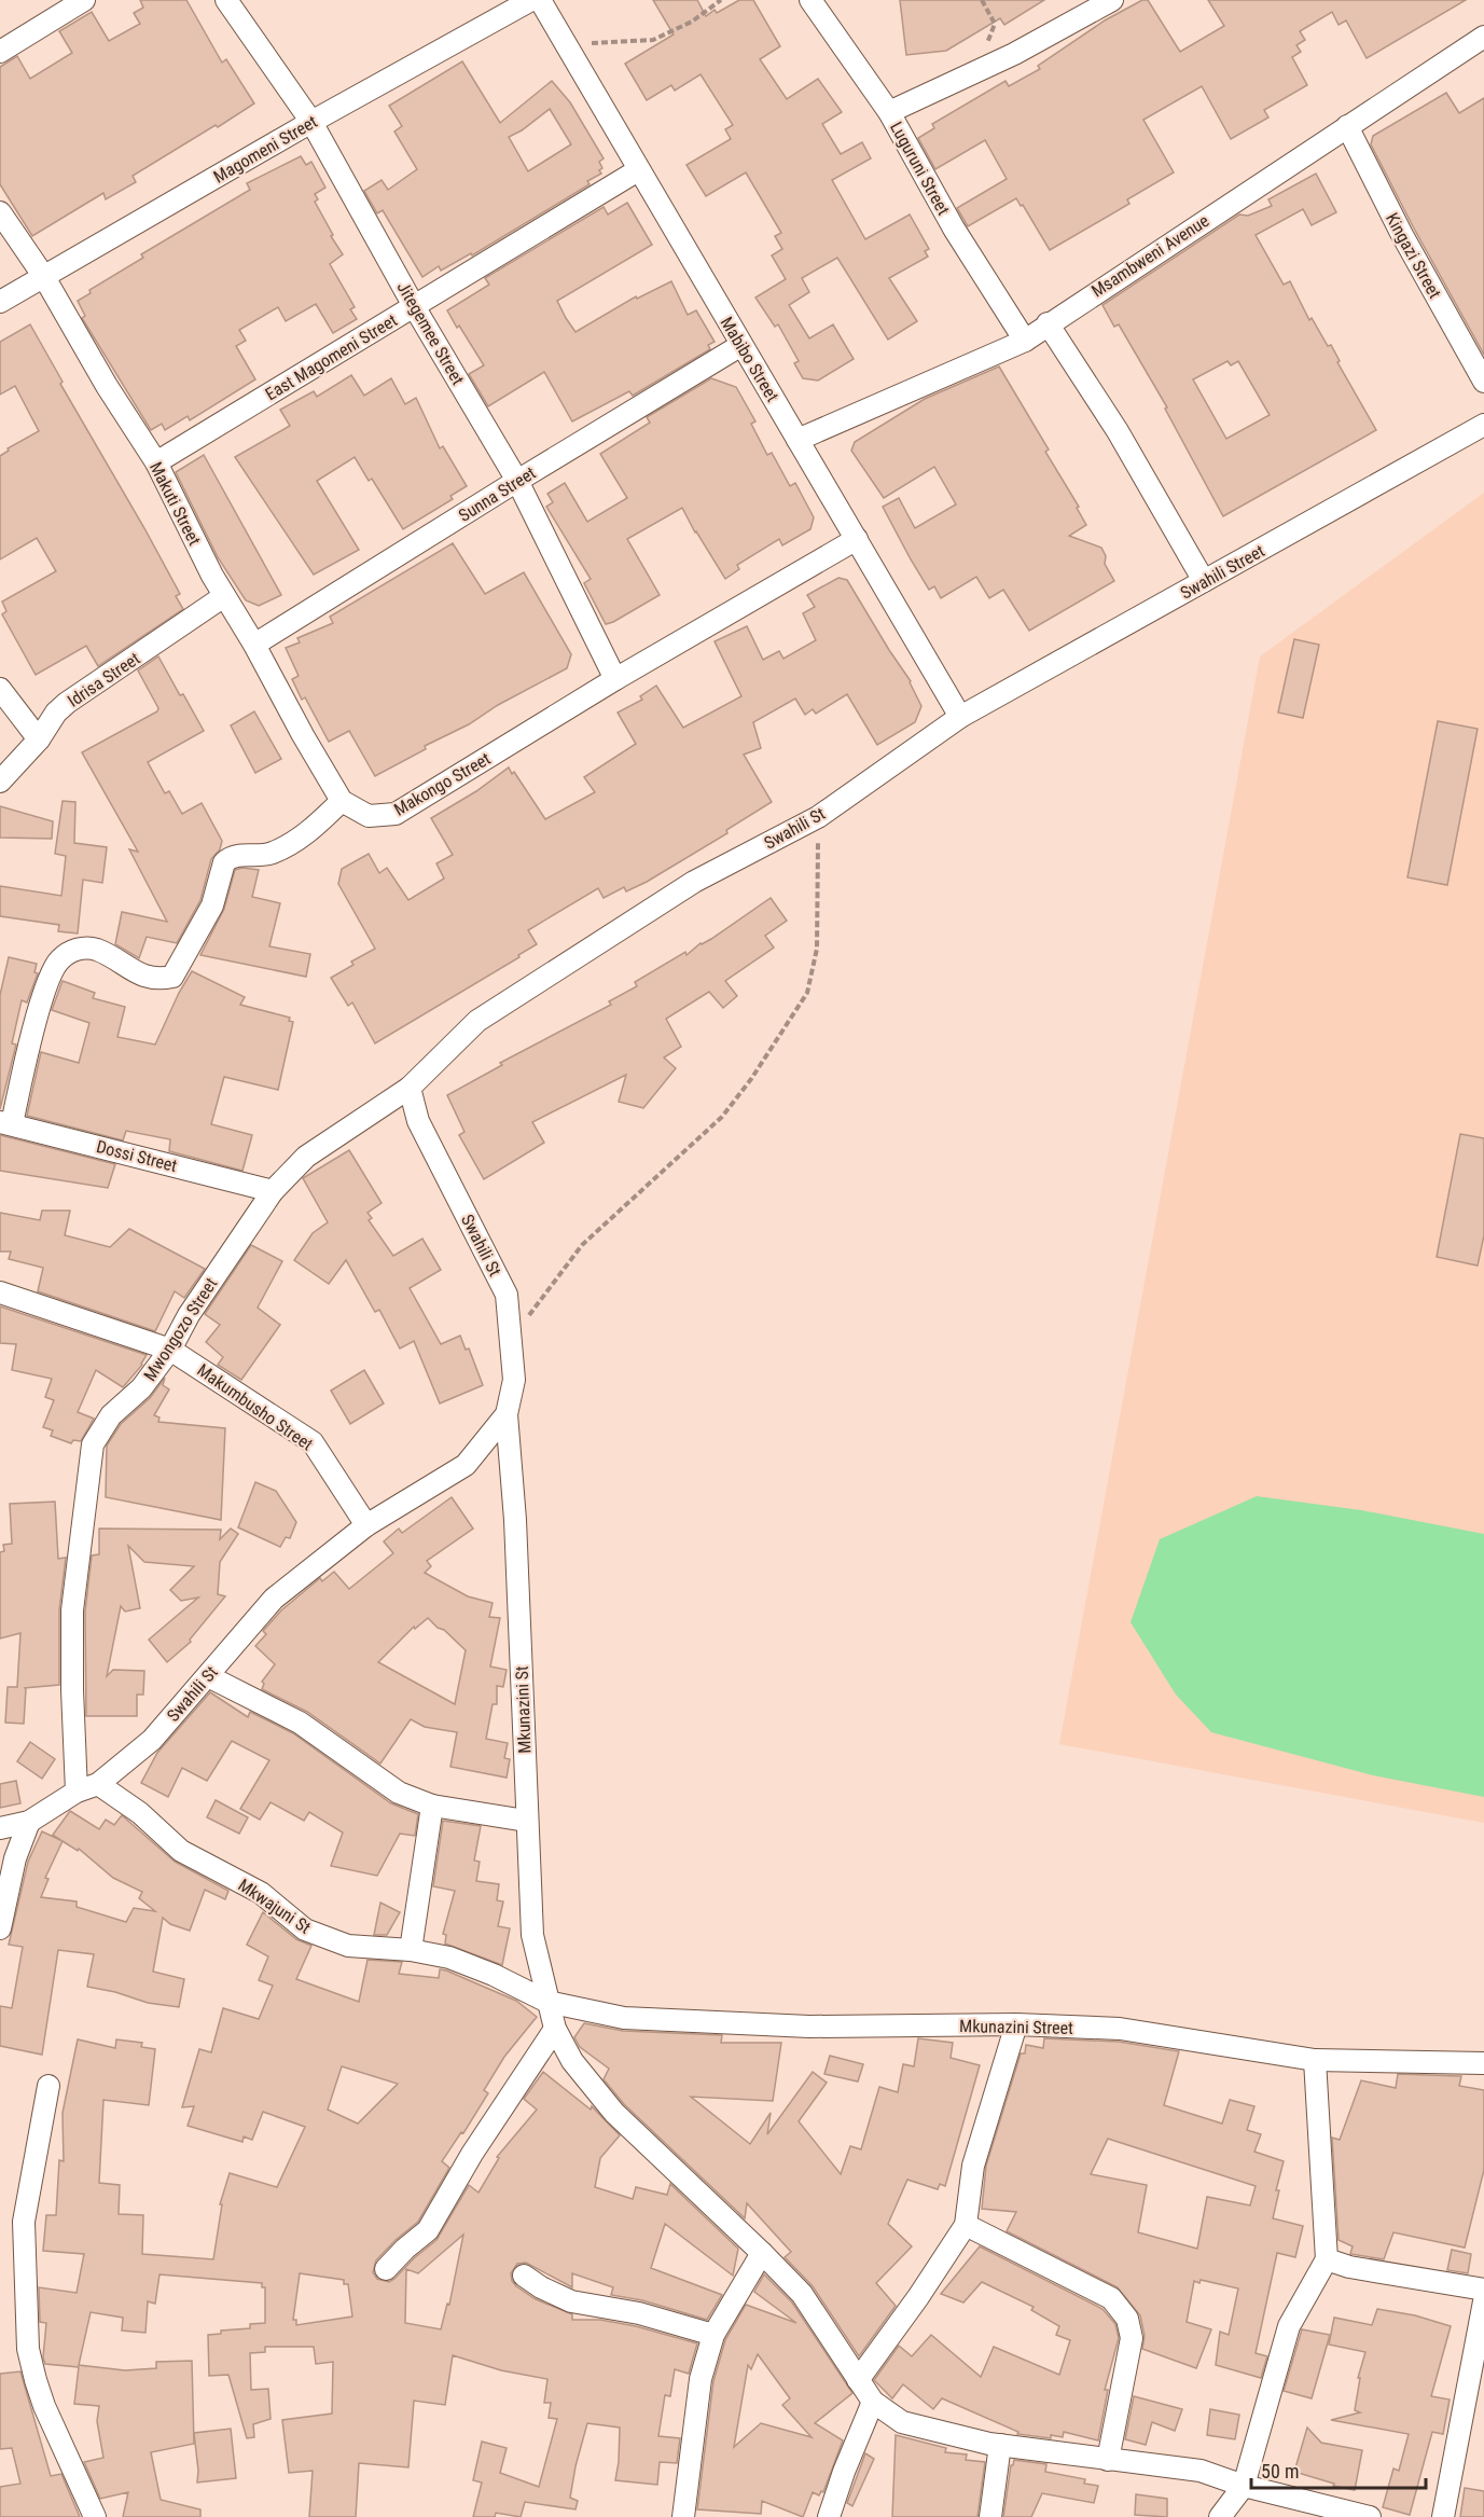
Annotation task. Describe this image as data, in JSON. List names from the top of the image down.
{
  "streets": {
    "street": [
      "Magomeni Street",
      "Luguruni Street",
      "Msambweni Avenue",
      "Kingazi Street",
      "Jitegemee Street",
      "East Magomeni Street",
      "Mabibo Street",
      "Sunna Street",
      "Makuti Street",
      "Swahili Street",
      "Idrisa Street",
      "Makongo Street",
      "Swahili St",
      "Dossi Street",
      "Mwongozo Street",
      "Makumbusho Street",
      "Mkunazini St",
      "Mkwajuni St",
      "Mkunazini Street"
    ]
  },
  "crossings": [
    ["Magomeni Street", "Jitegemee Street"],
    ["Magomeni Street", "Makuti Street"],
    ["Luguruni Street", "Msambweni Avenue"],
    ["Msambweni Avenue", "Kingazi Street"],
    ["Msambweni Avenue", "Mabibo Street"],
    ["Jitegemee Street", "East Magomeni Street"],
    ["Jitegemee Street", "Sunna Street"],
    ["Jitegemee Street", "Makongo Street"],
    ["East Magomeni Street", "Mabibo Street"],
    ["East Magomeni Street", "Makuti Street"],
    ["Mabibo Street", "Sunna Street"],
    ["Mabibo Street", "Swahili Street"],
    ["Mabibo Street", "Makongo Street"],
    ["Mabibo Street", "Swahili St"],
    ["Sunna Street", "Makuti Street"],
    ["Makuti Street", "Idrisa Street"],
    ["Makuti Street", "Makongo Street"],
    ["Swahili Street", "Swahili St"],
    ["Swahili St", "Mwongozo Street"],
    ["Swahili St", "Makumbusho Street"],
    ["Swahili St", "Mkunazini St"],
    ["Swahili St", "Mkwajuni St"],
    ["Dossi Street", "Mwongozo Street"],
    ["Mwongozo Street", "Makumbusho Street"],
    ["Mkunazini St", "Mkwajuni St"],
    ["Mkunazini St", "Mkunazini Street"],
    ["Mkwajuni St", "Mkunazini Street"]
  ],
  "scale_bar": "50 m"
}
